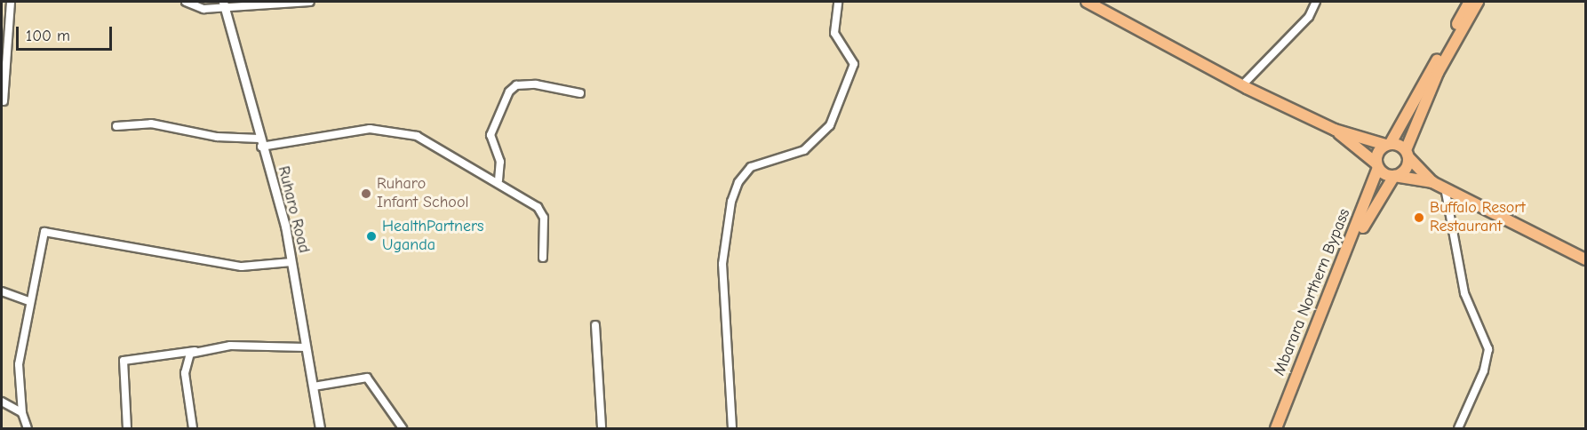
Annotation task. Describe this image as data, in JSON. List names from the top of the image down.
{
  "streets": {
    "main road": ["Mbarara Northern Bypass"],
    "street": ["Ruharo Road"]
  },
  "places": ["Ruharo Infant School", "Buffalo Resort Restaurant", "HealthPartners Uganda"],
  "scale_bar": "100 m"
}
